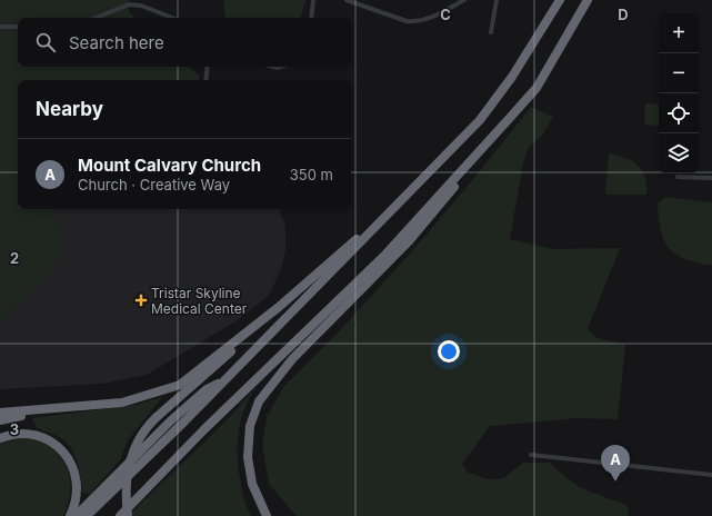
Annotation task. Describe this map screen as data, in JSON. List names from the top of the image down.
{
  "places": {
    "health": ["Tristar Skyline Medical Center"]
  },
  "page": {
    "map_buttons": ["+", "−"],
    "search": "Search here",
    "heading": "Nearby",
    "list": [
      {
        "mark": "A",
        "name": "Mount Calvary Church",
        "note": "Church · Creative Way",
        "value": "350 m"
      }
    ],
    "pins": "A"
  },
  "grid": {
    "columns": ["C", "D"],
    "rows": ["2", "3"]
  }
}
